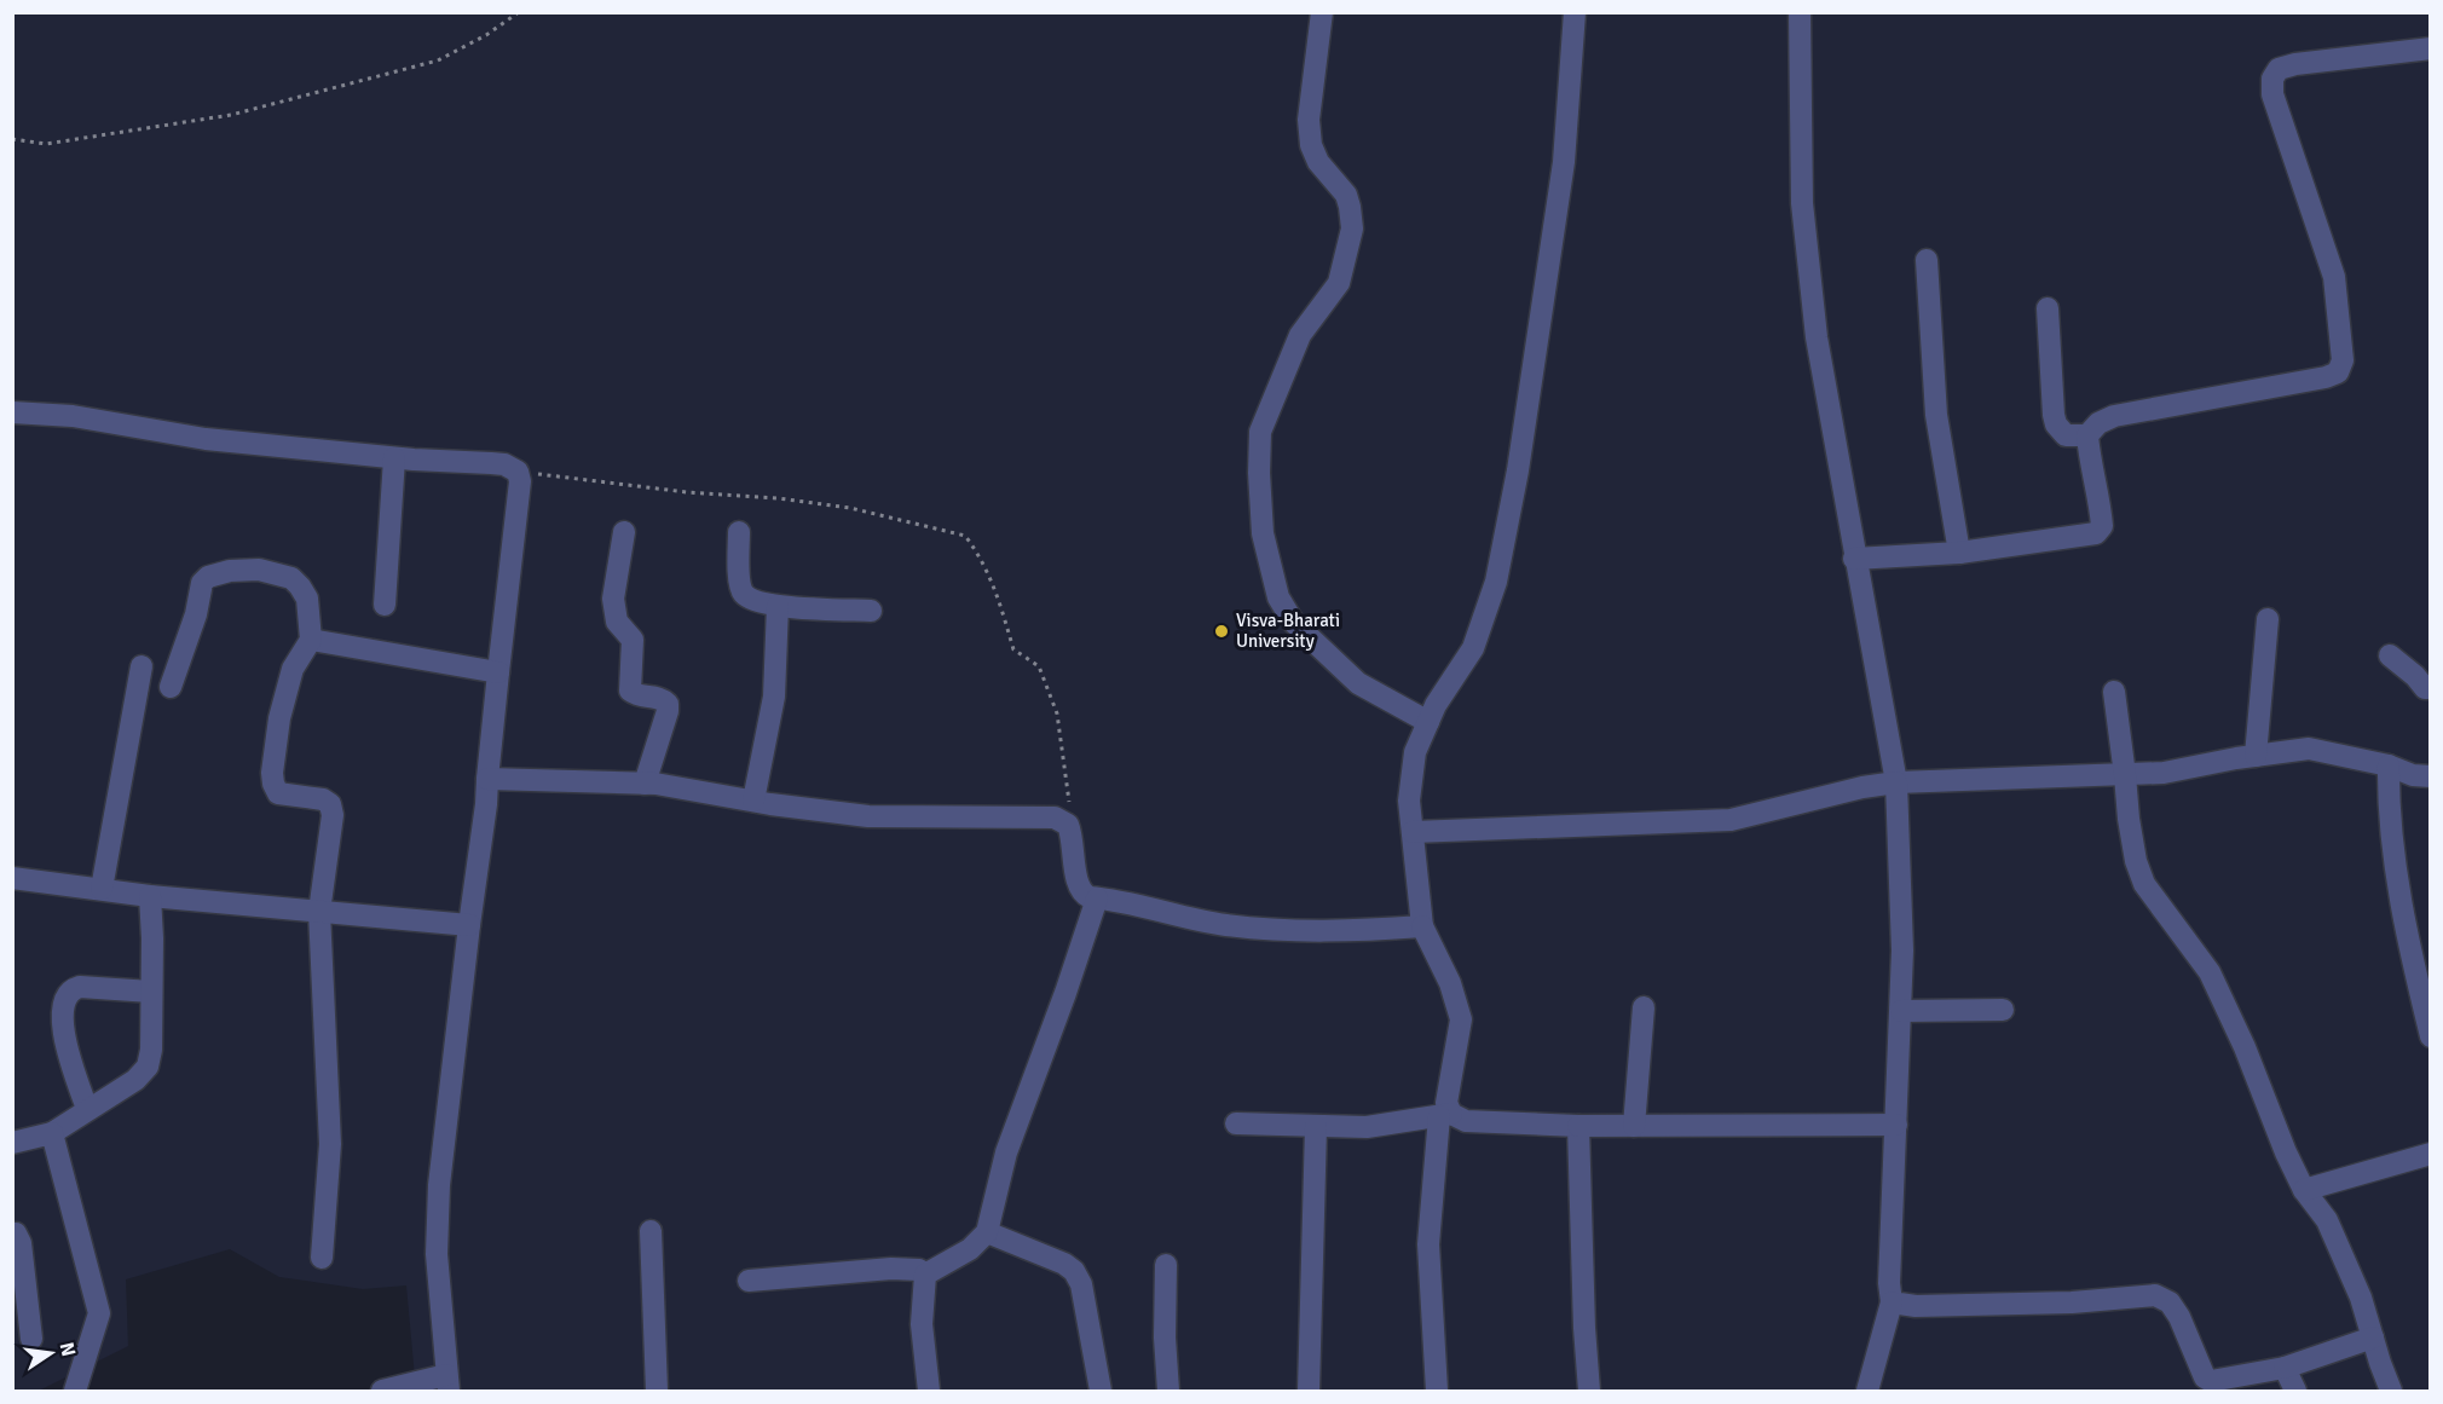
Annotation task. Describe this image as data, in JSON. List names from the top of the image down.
{
  "places": ["Visva-Bharati University"],
  "north": "right"
}
